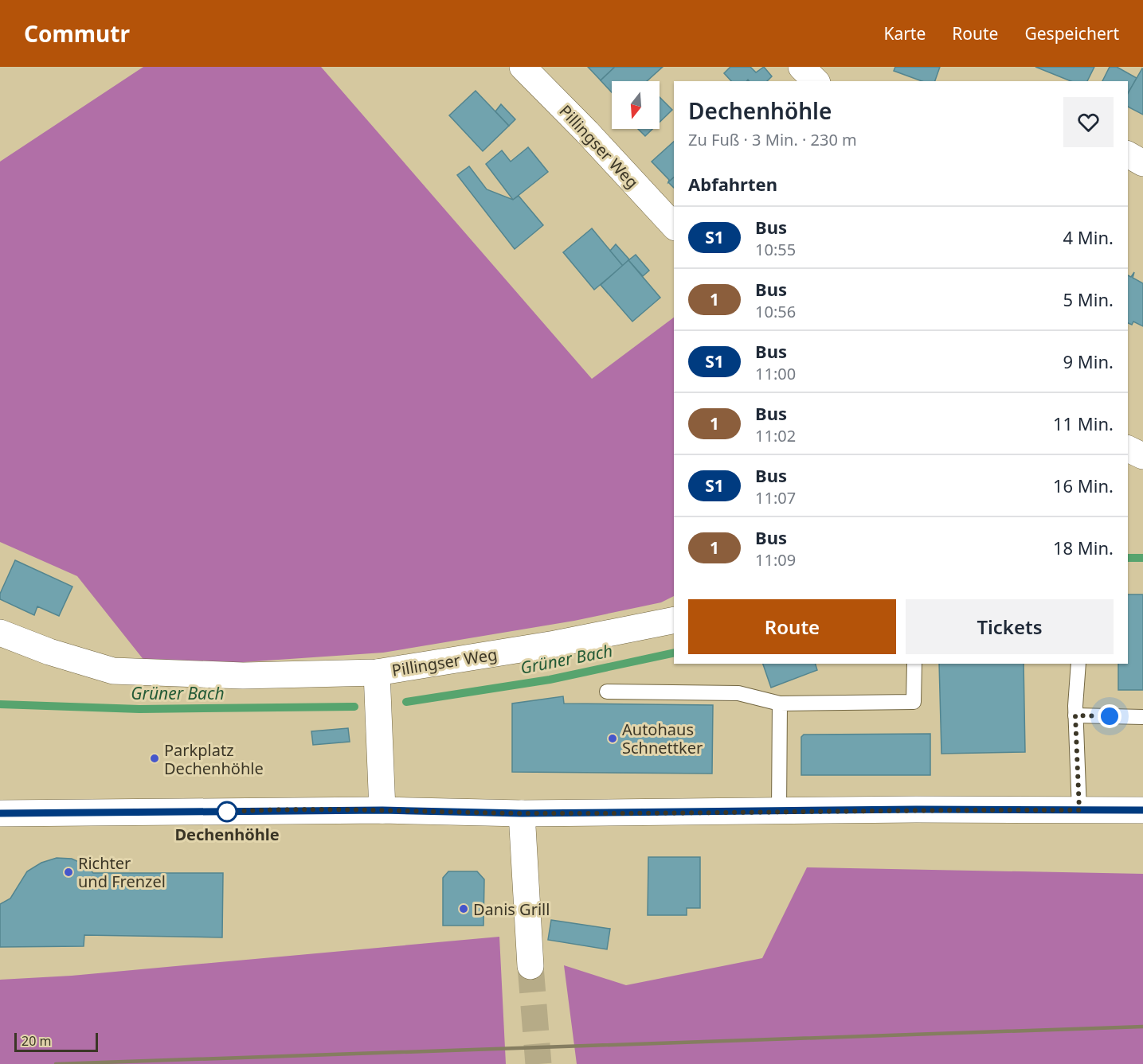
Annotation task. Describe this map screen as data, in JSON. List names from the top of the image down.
{
  "streets": {
    "street": ["Pillingser Weg"]
  },
  "water": ["Grüner Bach"],
  "places": [
    "Autohaus Schnettker",
    "Parkplatz Dechenhöhle",
    "Dechenhöhle",
    "Richter und Frenzel",
    "Danis Grill"
  ],
  "lines": ["bus line S1"],
  "scale_bar": "20 m",
  "north": "bottom",
  "page": {
    "header": "Commutr",
    "nav": ["Karte", "Route", "Gespeichert"],
    "heading": [
      ["Dechenhöhle", "Zu Fuß · 3 Min. · 230 m"],
      "Abfahrten"
    ],
    "list": [
      {
        "mark": "S1",
        "name": "Bus",
        "note": "10:55",
        "value": "4 Min."
      },
      {
        "mark": "1",
        "name": "Bus",
        "note": "10:56",
        "value": "5 Min."
      },
      {
        "mark": "S1",
        "name": "Bus",
        "note": "11:00",
        "value": "9 Min."
      },
      {
        "mark": "1",
        "name": "Bus",
        "note": "11:02",
        "value": "11 Min."
      },
      {
        "mark": "S1",
        "name": "Bus",
        "note": "11:07",
        "value": "16 Min."
      },
      {
        "mark": "1",
        "name": "Bus",
        "note": "11:09",
        "value": "18 Min."
      }
    ],
    "buttons": ["Route", "Tickets"],
    "scale": "20 m"
  }
}
